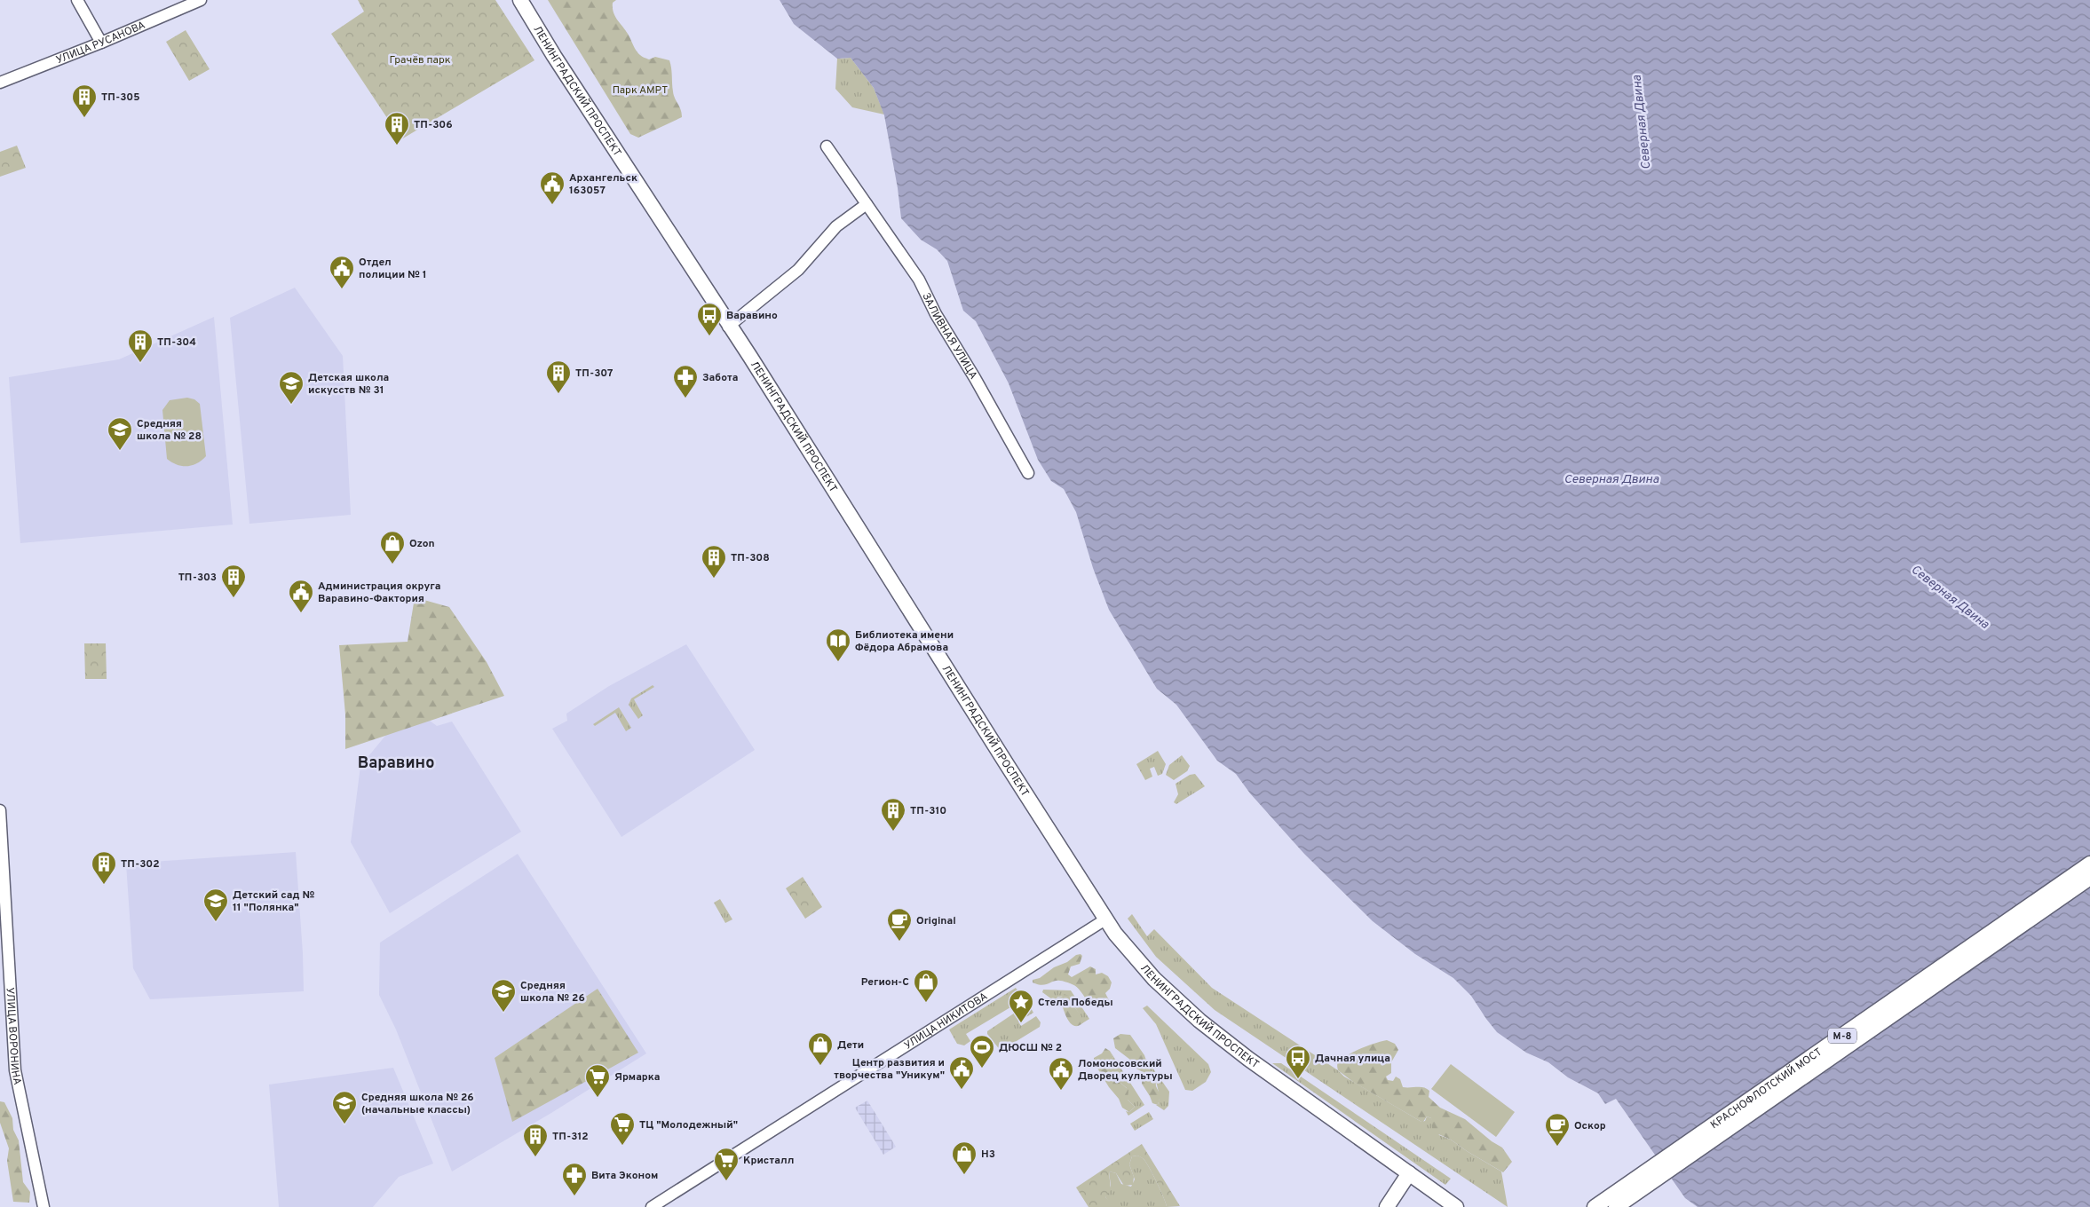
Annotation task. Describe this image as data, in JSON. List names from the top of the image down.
{
  "streets": {
    "main road": ["ЛЕНИНГРАДСКИЙ ПРОСПЕКТ", "М-8", "КРАСНОФЛОТСКИЙ МОСТ"],
    "street": [
      "УЛИЦА РУСАНОВА",
      "ЗАЛИВНАЯ УЛИЦА",
      "УЛИЦА НИКИТОВА",
      "УЛИЦА ВОРОНИНА"
    ]
  },
  "crossings": [
    ["ЛЕНИНГРАДСКИЙ ПРОСПЕКТ", "УЛИЦА НИКИТОВА"]
  ],
  "districts": ["Варавино"],
  "water": ["Северная Двина"],
  "parks": ["Грачёв парк", "Парк АМРТ"],
  "places": {
    "building": [
      "ТП-305",
      "ТП-306",
      "ТП-304",
      "ТП-307",
      "ТП-308",
      "ТП-303",
      "ТП-310",
      "ТП-302",
      "ТП-312"
    ],
    "public building": [
      "Архангельск 163057",
      "Отдел полиции № 1",
      "Администрация округа Варавино-Фактория",
      "Центр развития и творчества \"Уникум\"",
      "Ломоносовский Дворец культуры"
    ],
    "bus stop": ["Варавино", "Дачная улица"],
    "pharmacy": ["Забота", "Вита Эконом"],
    "school or university": [
      "Детская школа искусств № 31",
      "Средняя школа № 28",
      "Детский сад № 11 \"Полянка\"",
      "Средняя школа № 26",
      "Средняя школа № 26 (начальные классы)"
    ],
    "shop": [
      "Ozon",
      "Регион-С",
      "Дети",
      "Н3"
    ],
    "library": ["Библиотека имени Фёдора Абрамова"],
    "cafe": ["Original", "Оскор"],
    "place": ["Стела Победы"],
    "sports": ["ДЮСШ № 2"],
    "supermarket": ["Ярмарка", "ТЦ \"Молодежный\"", "Кристалл"]
  }
}
